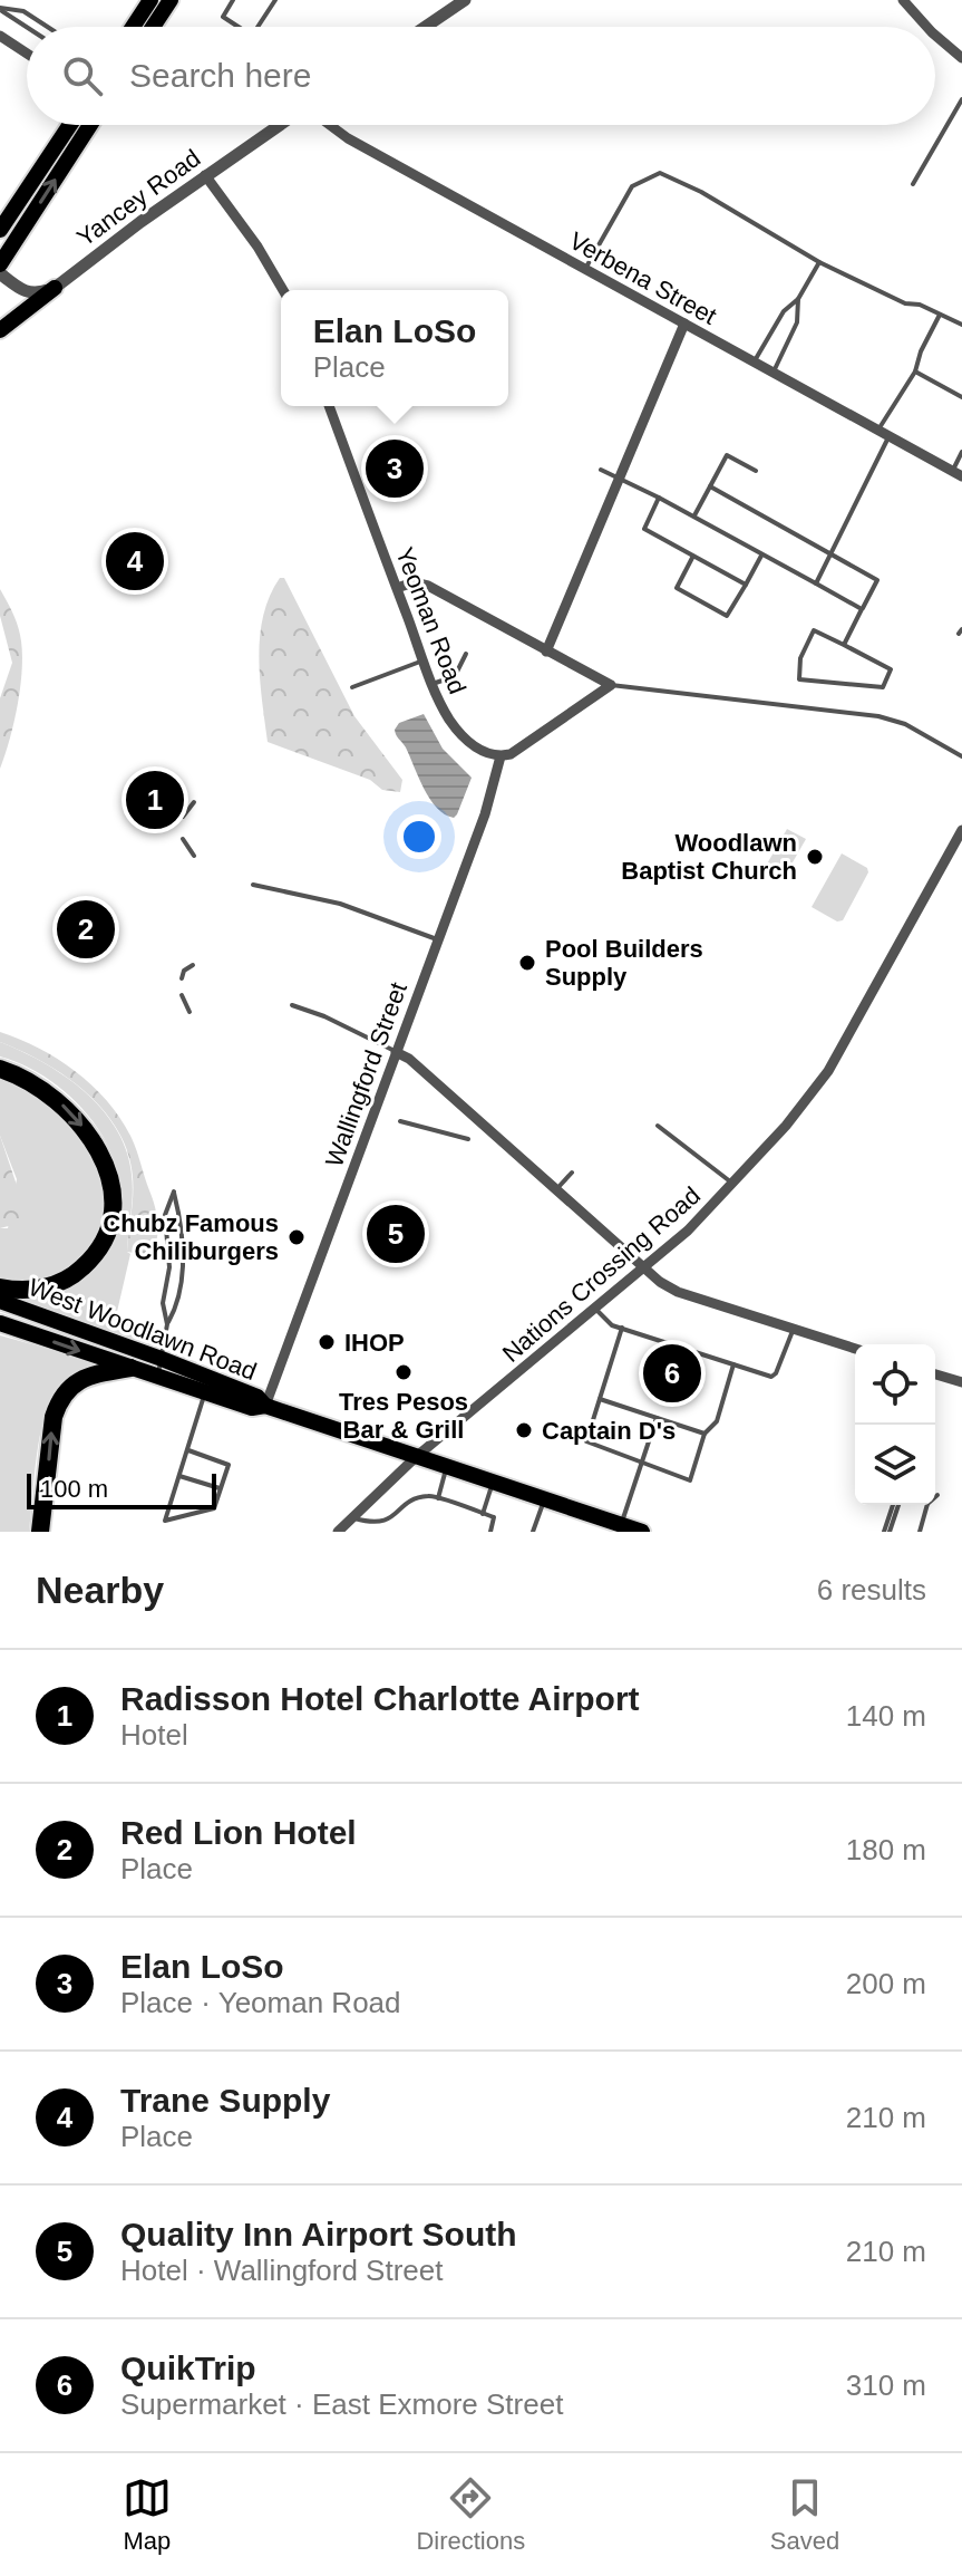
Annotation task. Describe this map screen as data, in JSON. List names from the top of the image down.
{
  "streets": {
    "main road": ["West Woodlawn Road"],
    "street": [
      "Yancey Road",
      "Verbena Street",
      "Yeoman Road",
      "Wallingford Street",
      "Nations Crossing Road"
    ]
  },
  "crossings": [
    ["Yeoman Road", "Wallingford Street"],
    ["Wallingford Street", "West Woodlawn Road"],
    ["Nations Crossing Road", "West Woodlawn Road"]
  ],
  "places": [
    "Woodlawn Baptist Church",
    "Pool Builders Supply",
    "Chubz Famous Chiliburgers",
    "IHOP",
    "Tres Pesos Bar & Grill",
    "Captain D's"
  ],
  "scale_bar": "100 m",
  "page": {
    "search": "Search here",
    "popup": ["Elan LoSo", "Place"],
    "pins": [
      "3",
      "4",
      "1",
      "2",
      "5",
      "6"
    ],
    "scale": "100 m",
    "heading": ["Nearby", "6 results"],
    "list": [
      {
        "mark": "1",
        "name": "Radisson Hotel Charlotte Airport",
        "note": "Hotel",
        "value": "140 m"
      },
      {
        "mark": "2",
        "name": "Red Lion Hotel",
        "note": "Place",
        "value": "180 m"
      },
      {
        "mark": "3",
        "name": "Elan LoSo",
        "note": "Place · Yeoman Road",
        "value": "200 m"
      },
      {
        "mark": "4",
        "name": "Trane Supply",
        "note": "Place",
        "value": "210 m"
      },
      {
        "mark": "5",
        "name": "Quality Inn Airport South",
        "note": "Hotel · Wallingford Street",
        "value": "210 m"
      },
      {
        "mark": "6",
        "name": "QuikTrip",
        "note": "Supermarket · East Exmore Street",
        "value": "310 m"
      }
    ],
    "nav": ["Map", "Directions", "Saved"]
  }
}
